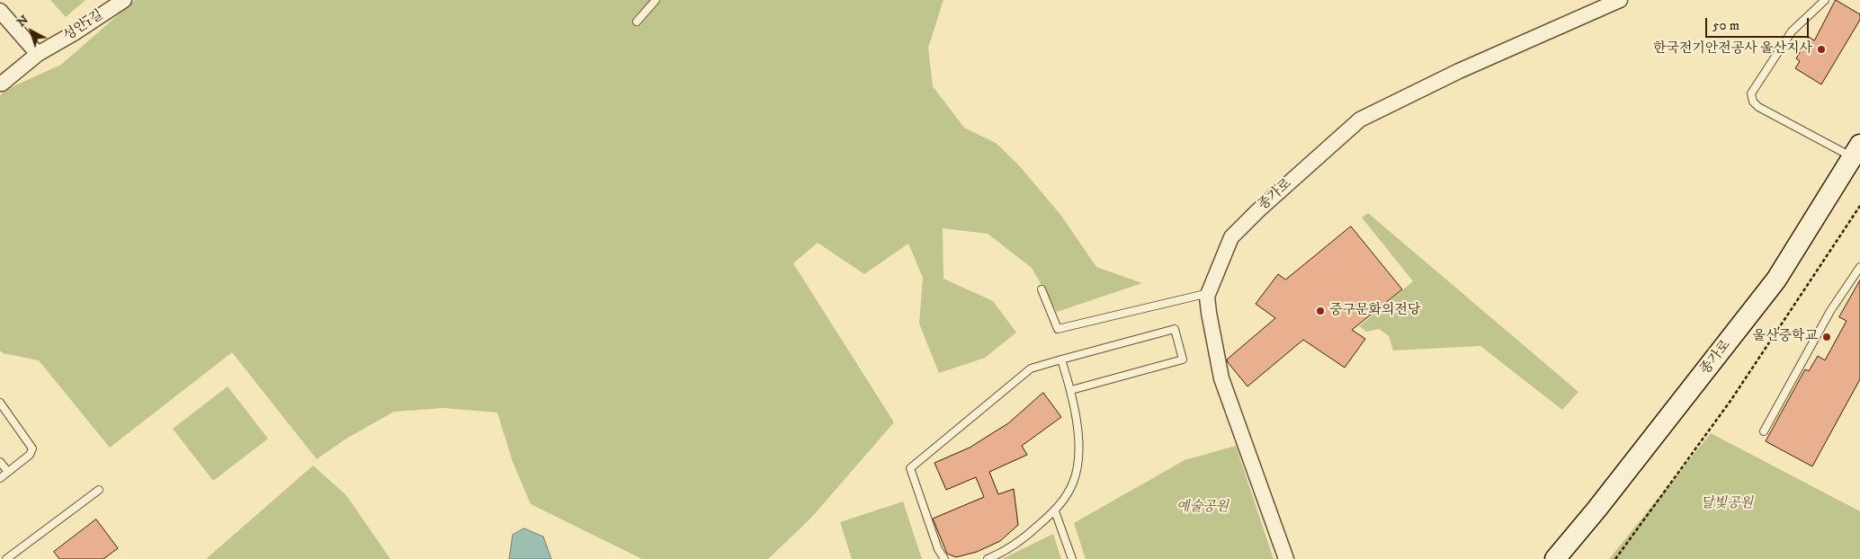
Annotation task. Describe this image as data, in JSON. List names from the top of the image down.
{
  "streets": {
    "main road": ["종가로"],
    "street": ["성안1길"]
  },
  "parks": ["달빛공원", "예술공원"],
  "places": ["한국전기안전공사 울산지사", "중구문화의전당", "울산중학교"],
  "scale_bar": "50 m",
  "north": "top left"
}
